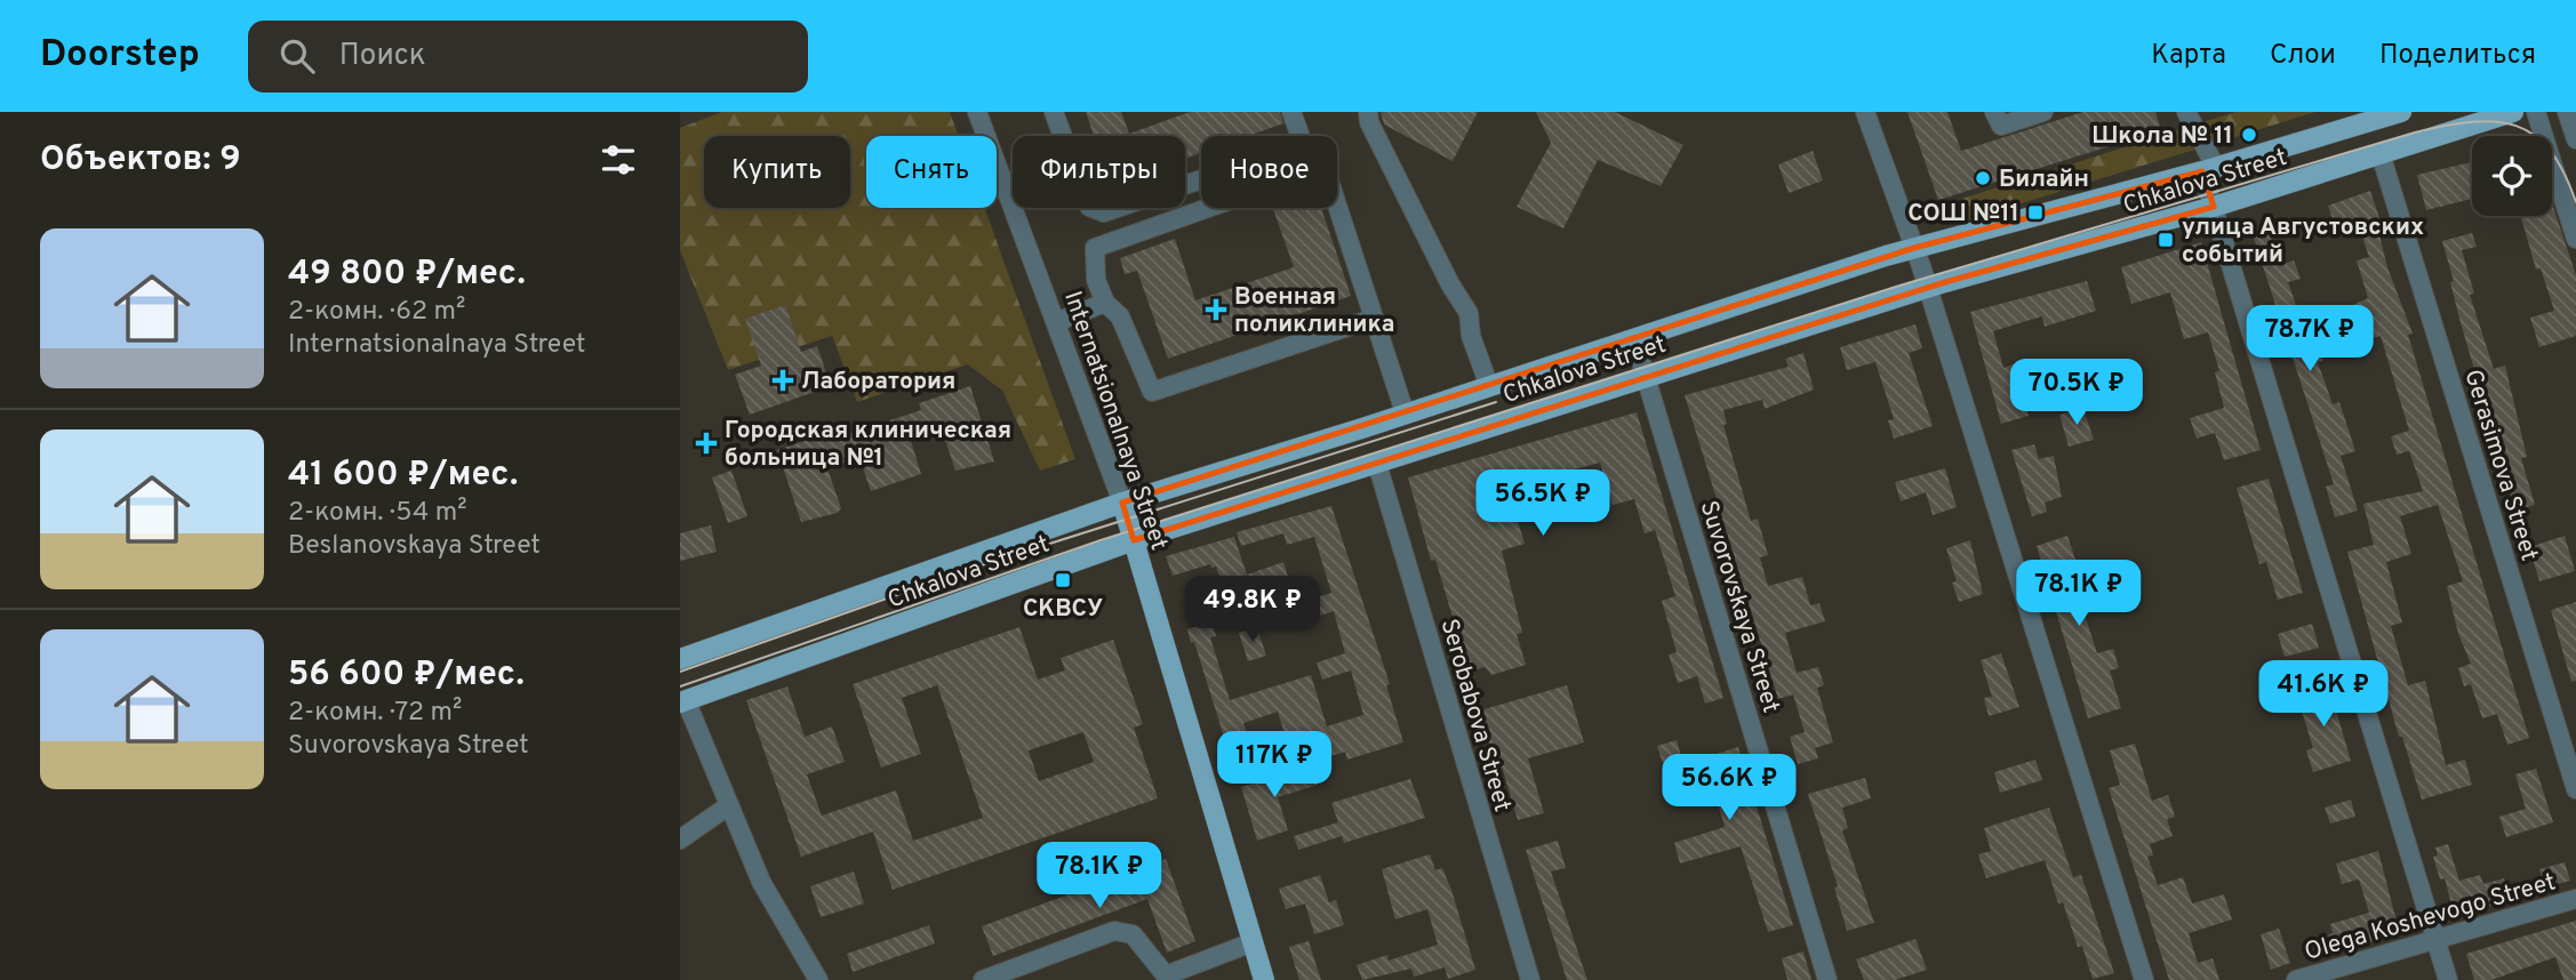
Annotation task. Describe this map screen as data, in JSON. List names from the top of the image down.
{
  "streets": {
    "main road": ["Chkalova Street", "Internatsionalnaya Street"],
    "street": [
      "Gerasimova Street",
      "Suvorovskaya Street",
      "Serobabova Street",
      "Olega Koshevogo Street"
    ]
  },
  "crossings": [
    ["Chkalova Street", "Internatsionalnaya Street"],
    ["Chkalova Street", "Gerasimova Street"],
    ["Chkalova Street", "Suvorovskaya Street"],
    ["Chkalova Street", "Serobabova Street"]
  ],
  "places": {
    "other": ["Школа № 11", "Билайн"],
    "transit": ["СОШ №11", "улица Августовских событий", "СКВСУ"],
    "health": ["Военная поликлиника", "Лаборатория", "Городская клиническая больница №1"]
  },
  "page": {
    "header": "Doorstep",
    "search": "Поиск",
    "nav": ["Карта", "Слои", "Поделиться"],
    "heading": "Объектов: 9",
    "chip": [
      "Купить",
      "Снять",
      "Фильтры",
      "Новое"
    ],
    "list": [
      {
        "name": "49 800 ₽/мес.",
        "note": "2-комн. · 62 m² · Internatsionalnaya Street"
      },
      {
        "name": "41 600 ₽/мес.",
        "note": "2-комн. · 54 m² · Beslanovskaya Street"
      },
      {
        "name": "56 600 ₽/мес.",
        "note": "2-комн. · 72 m² · Suvorovskaya Street"
      }
    ],
    "price": [
      "78.7K ₽",
      "70.5K ₽",
      "56.5K ₽",
      "78.1K ₽",
      "49.8K ₽",
      "41.6K ₽",
      "117K ₽",
      "56.6K ₽",
      "78.1K ₽"
    ]
  }
}
